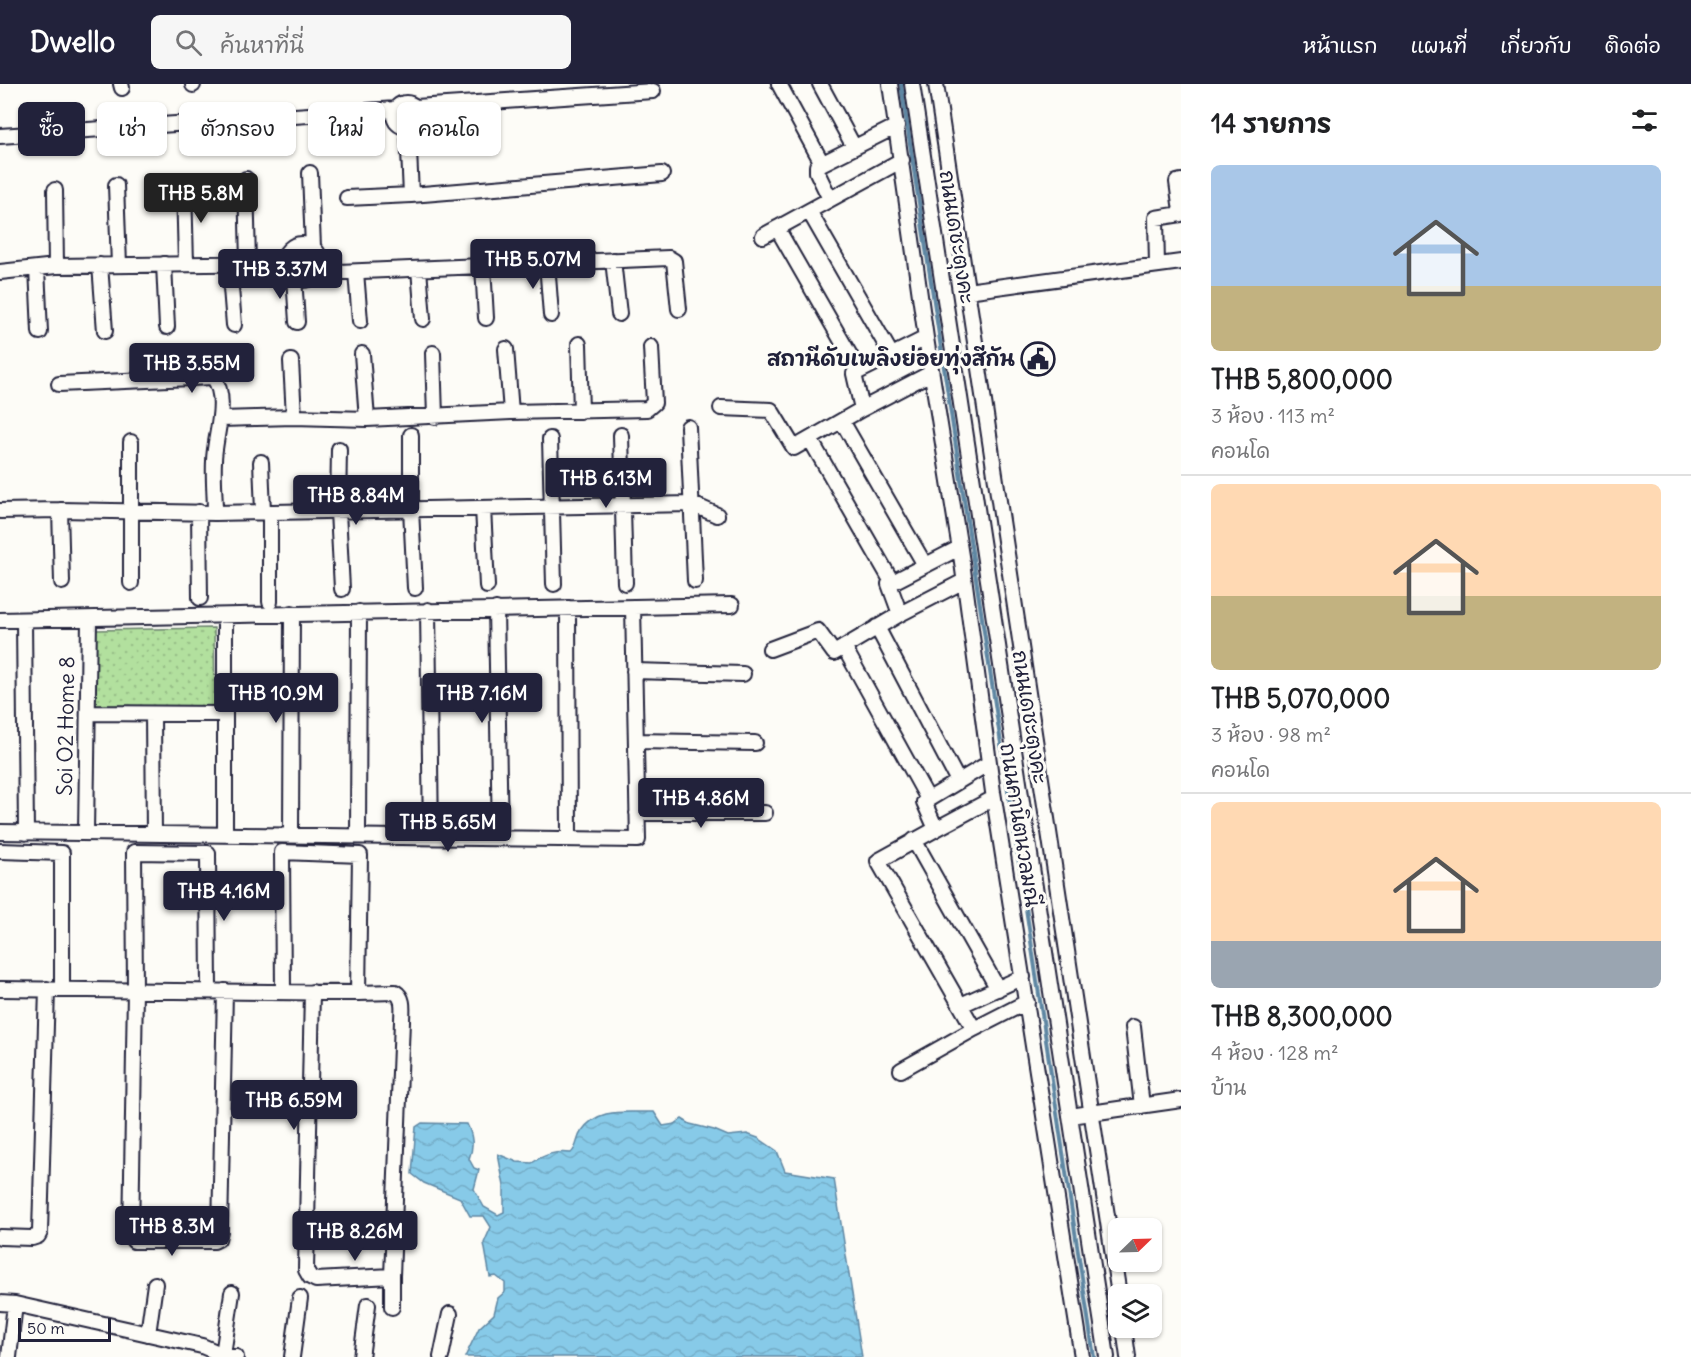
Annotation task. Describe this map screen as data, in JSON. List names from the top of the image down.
{
  "streets": {
    "street": ["ถนนเดชะตุงคะ", "Soi O2 Home 8", "ถนนคานิตนวลมณี"]
  },
  "crossings": [
    ["ถนนเดชะตุงคะ", "ถนนคานิตนวลมณี"]
  ],
  "places": {
    "public building": ["สถานีดับเพลิงย่อยทุ่งสีกัน"]
  },
  "scale_bar": "50 m",
  "north": "top right",
  "page": {
    "header": "Dwello",
    "search": "ค้นหาที่นี่",
    "nav": [
      "หน้าแรก",
      "แผนที่",
      "เกี่ยวกับ",
      "ติดต่อ"
    ],
    "heading": "14 รายการ",
    "chip": [
      "ซื้อ",
      "เช่า",
      "ตัวกรอง",
      "ใหม่",
      "คอนโด"
    ],
    "list": [
      {
        "name": "THB 5,800,000",
        "note": "3 ห้อง · 113 m² · คอนโด"
      },
      {
        "name": "THB 5,070,000",
        "note": "3 ห้อง · 98 m² · คอนโด"
      },
      {
        "name": "THB 8,300,000",
        "note": "4 ห้อง · 128 m² · บ้าน"
      }
    ],
    "price": [
      "THB 5.8M",
      "THB 5.07M",
      "THB 3.37M",
      "THB 3.55M",
      "THB 6.13M",
      "THB 8.84M",
      "THB 10.9M",
      "THB 7.16M",
      "THB 4.86M",
      "THB 5.65M",
      "THB 4.16M",
      "THB 6.59M",
      "THB 8.3M",
      "THB 8.26M"
    ],
    "scale": "50 m"
  }
}
